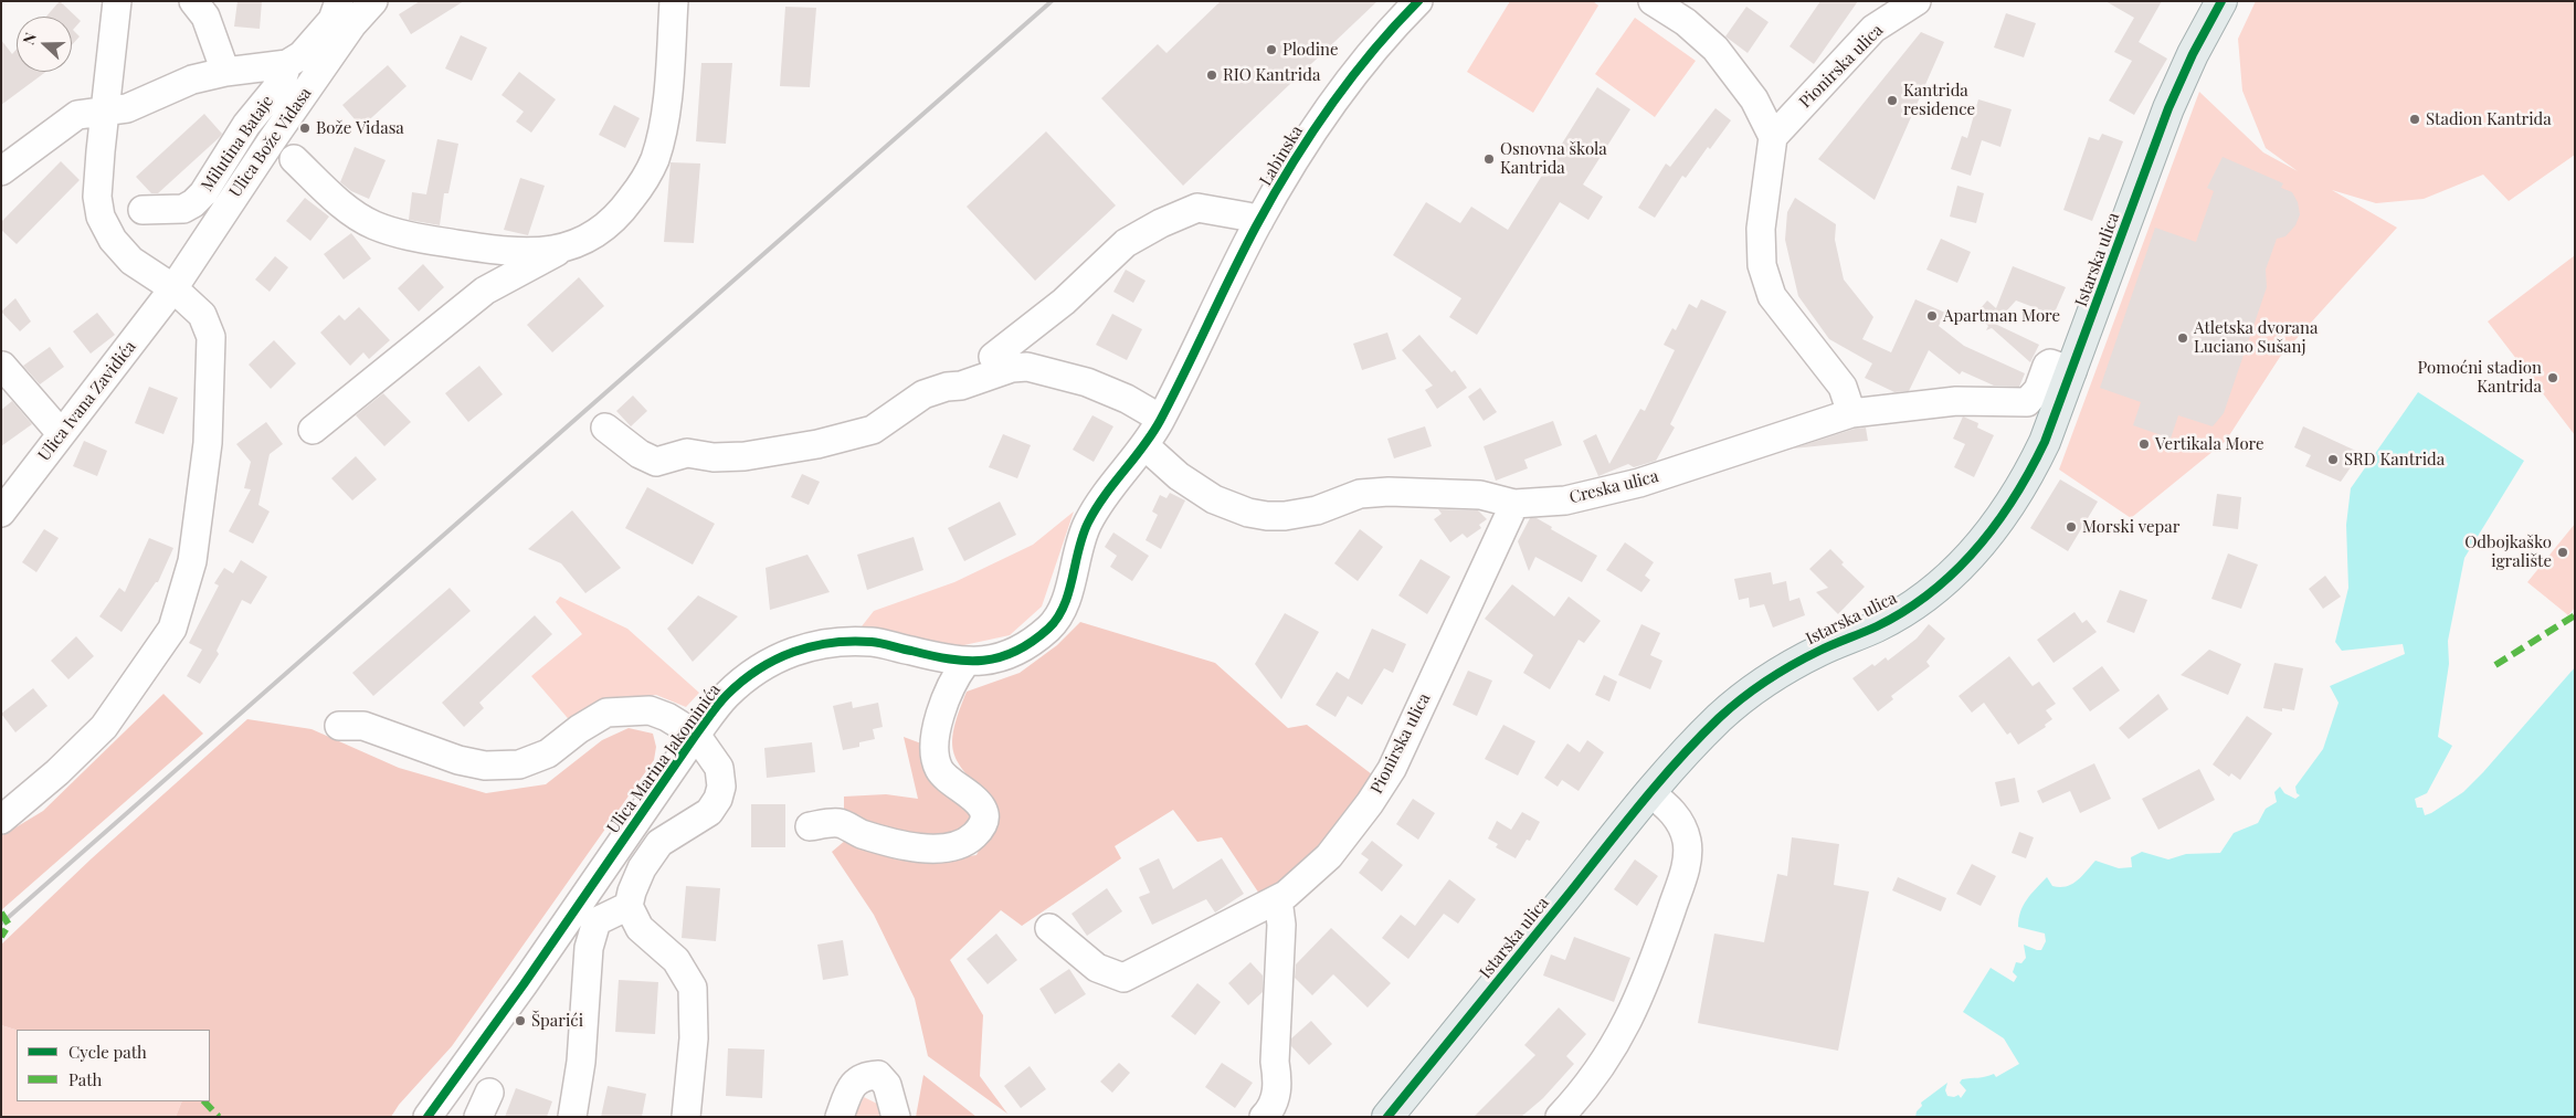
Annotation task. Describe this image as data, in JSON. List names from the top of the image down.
{
  "streets": {
    "main road": ["Istarska ulica"],
    "street": [
      "Pionirska ulica",
      "Ulica Bože Vidasa",
      "Milutina Bataje",
      "Labinska",
      "Ulica Ivana Zavidića",
      "Creska ulica",
      "Ulica Marina Jakominića"
    ]
  },
  "crossings": [
    ["Pionirska ulica", "Creska ulica"],
    ["Ulica Bože Vidasa", "Ulica Ivana Zavidića"],
    ["Labinska", "Ulica Marina Jakominića"],
    ["Istarska ulica", "Creska ulica"],
    ["Creska ulica", "Ulica Marina Jakominića"]
  ],
  "places": [
    "Plodine",
    "RIO Kantrida",
    "Kantrida residence",
    "Stadion Kantrida",
    "Bože Vidasa",
    "Osnovna škola Kantrida",
    "Apartman More",
    "Atletska dvorana Luciano Sušanj",
    "Pomoćni stadion Kantrida",
    "Vertikala More",
    "SRD Kantrida",
    "Morski vepar",
    "Odbojkaško igralište",
    "Šparići"
  ],
  "legend": ["Cycle path", "Path"],
  "north": "left"
}
